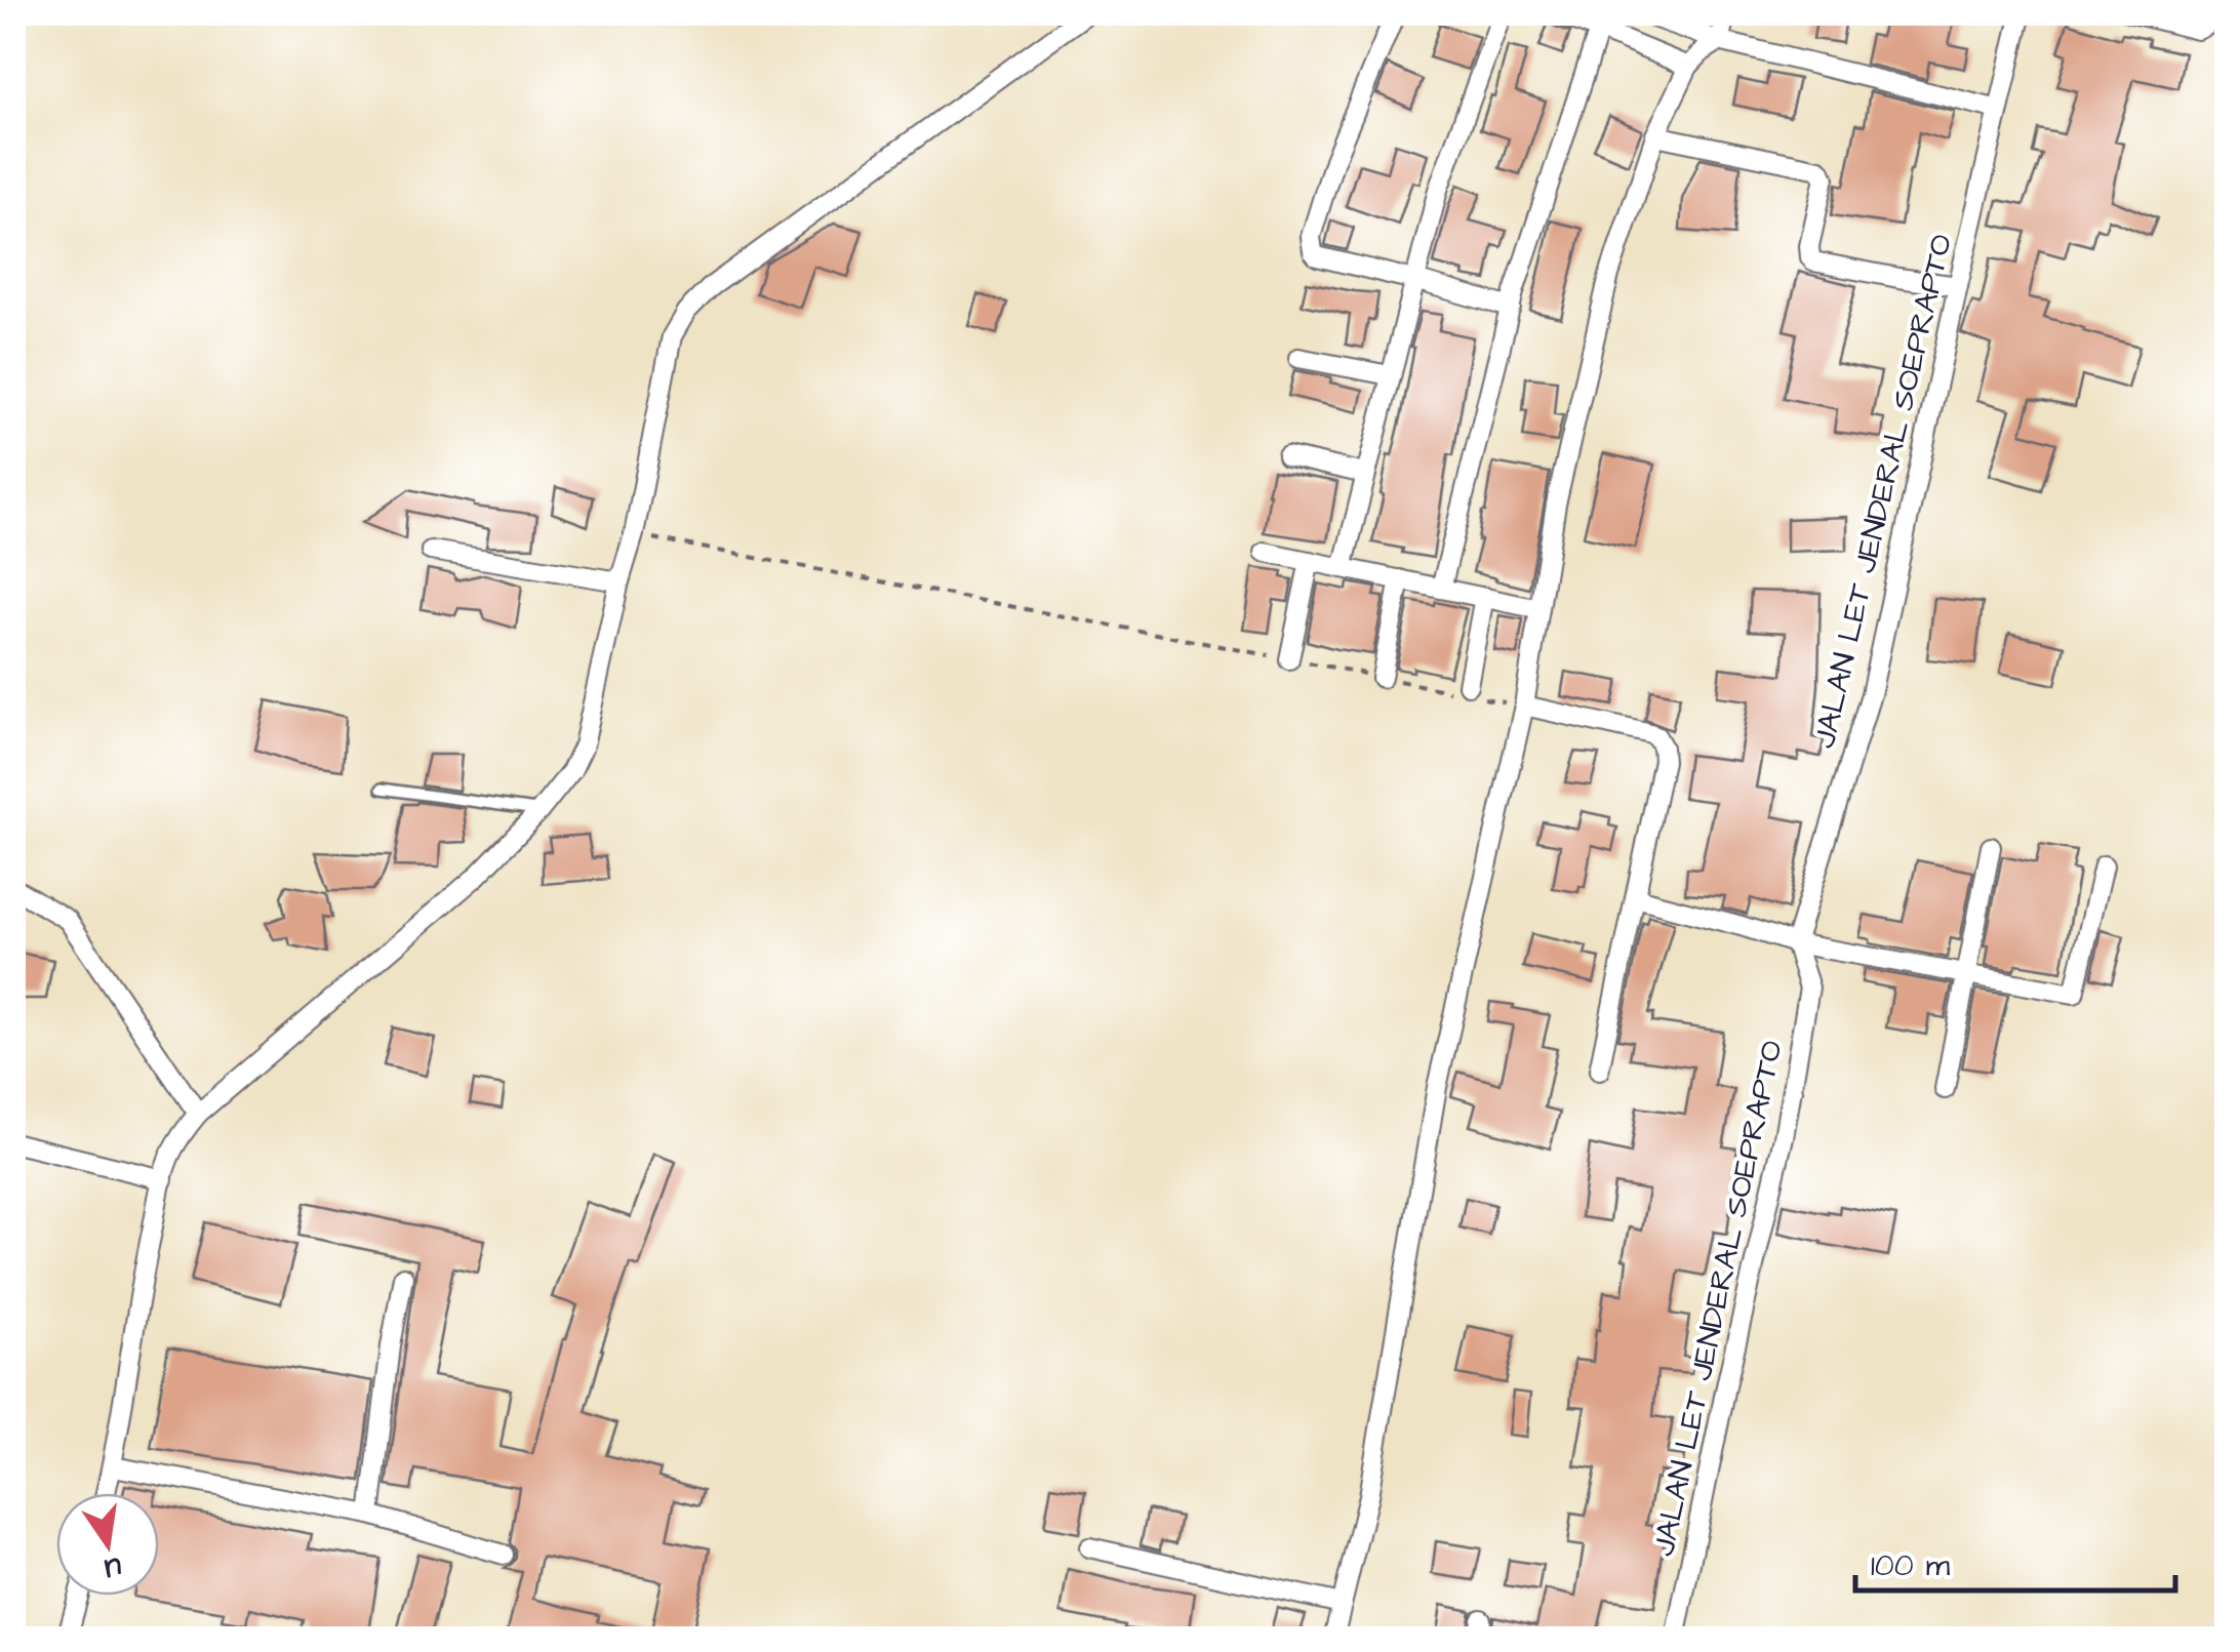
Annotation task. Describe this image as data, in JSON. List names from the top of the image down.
{
  "streets": {
    "street": ["JALAN LET JENDERAL SOEPRAPTO"]
  },
  "scale_bar": "100 m",
  "north": "bottom"
}
